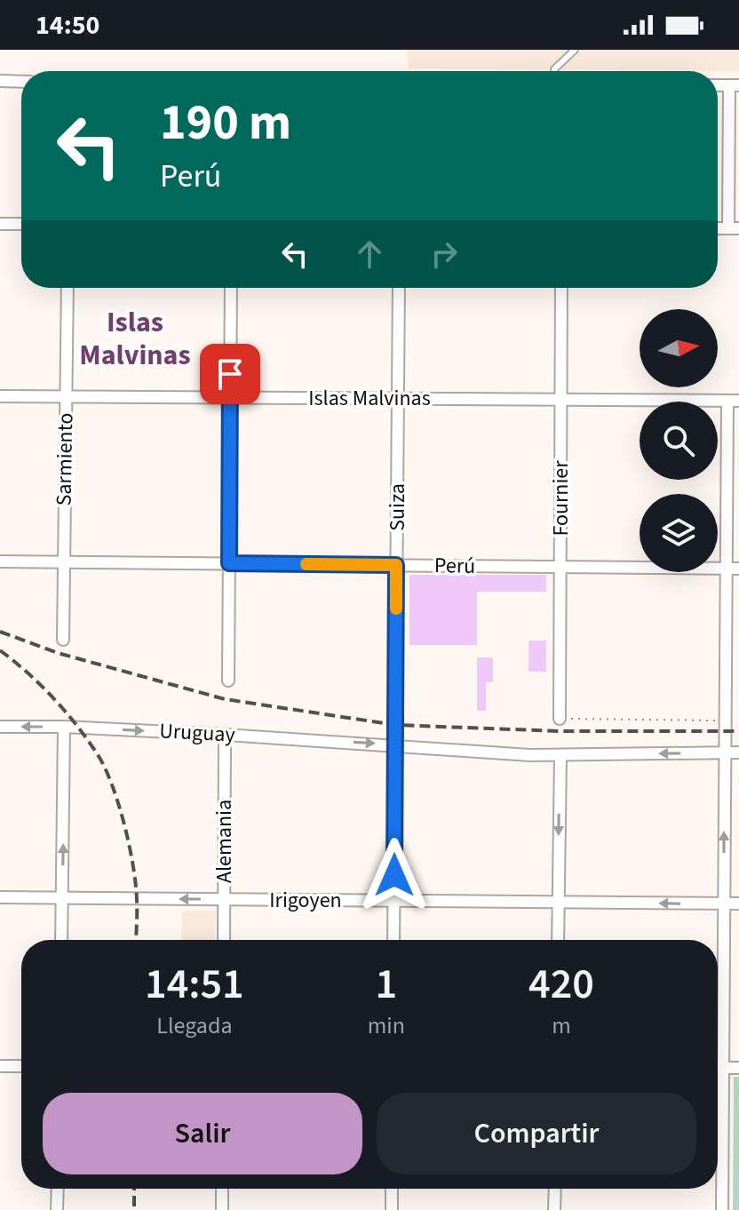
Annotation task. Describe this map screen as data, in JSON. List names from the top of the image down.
{
  "streets": {
    "street": [
      "Islas Malvinas",
      "Sarmiento",
      "Fournier",
      "Suiza",
      "Perú",
      "Uruguay",
      "Alemania",
      "Irigoyen"
    ]
  },
  "crossings": [
    ["Islas Malvinas", "Sarmiento"],
    ["Islas Malvinas", "Fournier"],
    ["Islas Malvinas", "Suiza"],
    ["Sarmiento", "Perú"],
    ["Fournier", "Perú"],
    ["Suiza", "Perú"],
    ["Suiza", "Uruguay"],
    ["Suiza", "Irigoyen"],
    ["Uruguay", "Alemania"],
    ["Alemania", "Irigoyen"]
  ],
  "one_way": ["Irigoyen"],
  "districts": ["Islas Malvinas"],
  "north": "right",
  "page": {
    "status": "14:50",
    "turn": ["190 m", "Perú"],
    "eta": [
      "14:51",
      "Llegada",
      "1",
      "min",
      "420",
      "m"
    ],
    "buttons": ["Salir", "Compartir"]
  }
}
